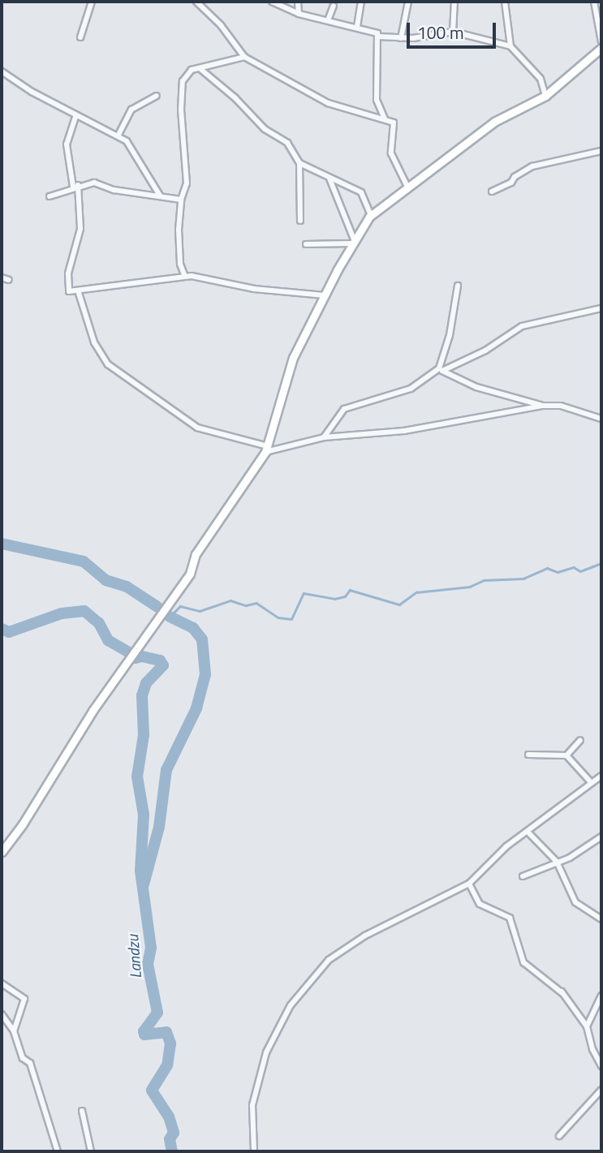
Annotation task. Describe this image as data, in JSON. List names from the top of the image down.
{
  "water": ["Landzu"],
  "scale_bar": "100 m"
}
